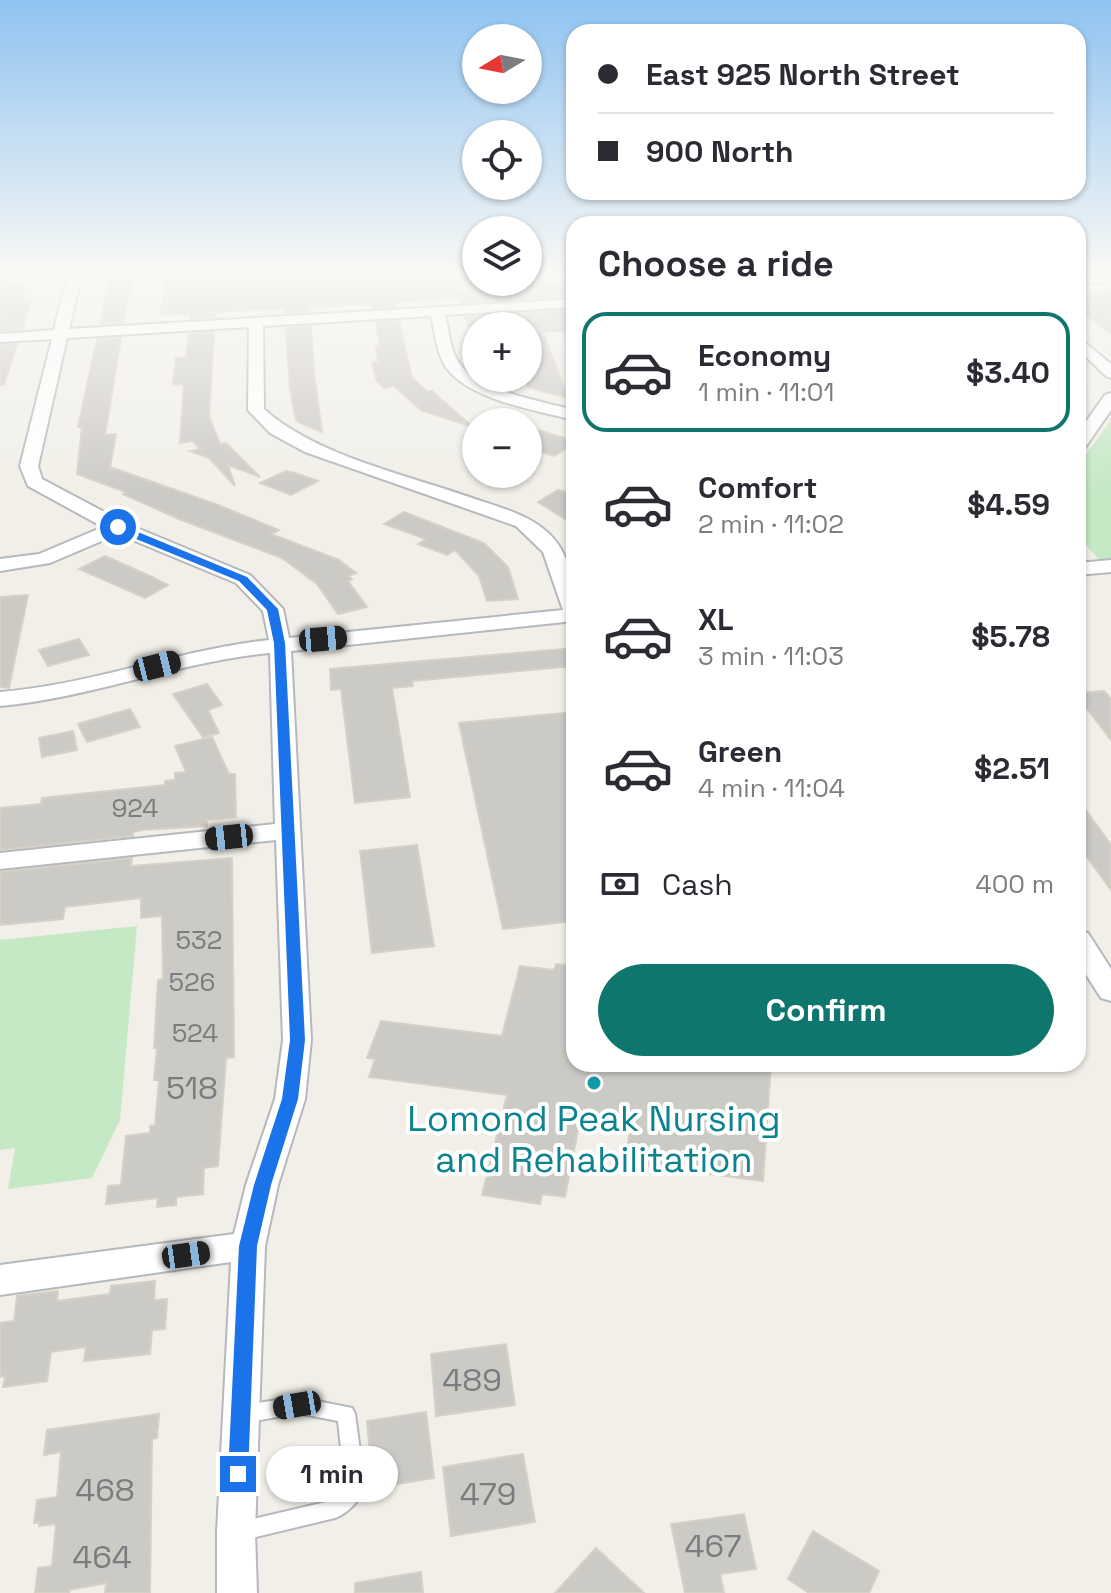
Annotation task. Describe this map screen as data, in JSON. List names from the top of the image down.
{
  "places": ["Lomond Peak Nursing and Rehabilitation"],
  "house_numbers": [
    "924",
    "532",
    "526",
    "524",
    "518",
    "489",
    "468",
    "479",
    "467",
    "464"
  ],
  "north": "left",
  "page": {
    "map_buttons": ["+", "−"],
    "banner": ["East 925 North Street", "900 North"],
    "heading": "Choose a ride",
    "list": [
      {
        "name": "Economy",
        "note": "1 min · 11:01",
        "value": "$3.40"
      },
      {
        "name": "Comfort",
        "note": "2 min · 11:02",
        "value": "$4.59"
      },
      {
        "name": "XL",
        "note": "3 min · 11:03",
        "value": "$5.78"
      },
      {
        "name": "Green",
        "note": "4 min · 11:04",
        "value": "$2.51"
      }
    ],
    "pay": ["Cash", "400 m"],
    "buttons": "Confirm",
    "bubble": "1 min"
  }
}
